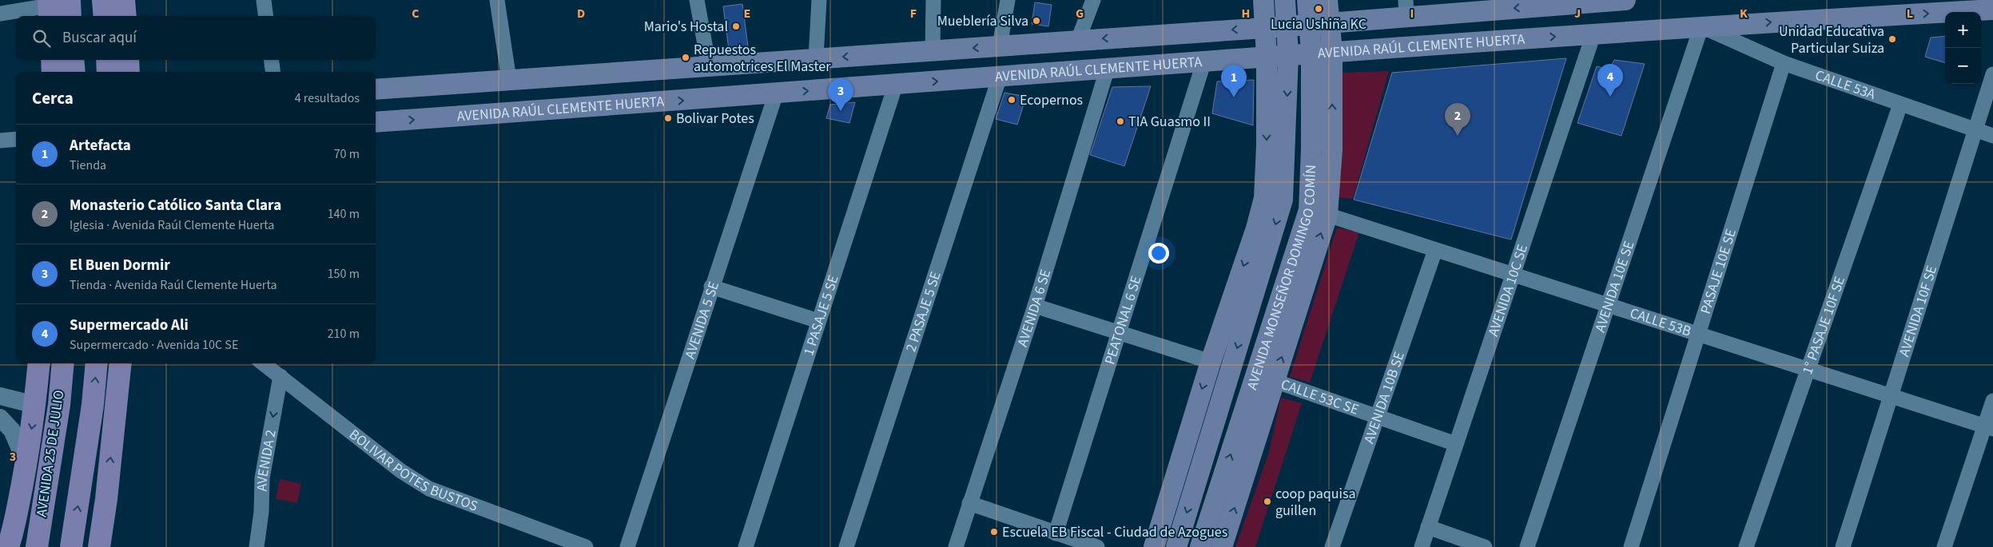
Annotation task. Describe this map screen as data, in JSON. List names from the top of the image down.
{
  "streets": {
    "main road": ["AVENIDA RAÚL CLEMENTE HUERTA", "AVENIDA MONSEÑOR DOMINGO COMÍN", "AVENIDA 25 DE JULIO"],
    "street": [
      "CALLE 53A",
      "PASAJE 10E SE",
      "AVENIDA 10E SE",
      "AVENIDA 10C SE",
      "AVENIDA 6 SE",
      "AVENIDA 10F SE",
      "2 PASAJE 5 SE",
      "1 PASAJE 5 SE",
      "AVENIDA 5 SE",
      "PEATONAL 6 SE",
      "CALLE 53B",
      "1° PASAJE 10F SE",
      "CALLE 53C SE",
      "AVENIDA 10B SE",
      "AVENIDA 2",
      "BOLIVAR POTES BUSTOS"
    ]
  },
  "crossings": [
    ["AVENIDA RAÚL CLEMENTE HUERTA", "CALLE 53A"],
    ["AVENIDA RAÚL CLEMENTE HUERTA", "AVENIDA MONSEÑOR DOMINGO COMÍN"],
    ["AVENIDA RAÚL CLEMENTE HUERTA", "AVENIDA 10E SE"],
    ["AVENIDA RAÚL CLEMENTE HUERTA", "AVENIDA 10C SE"],
    ["AVENIDA RAÚL CLEMENTE HUERTA", "AVENIDA 6 SE"],
    ["AVENIDA RAÚL CLEMENTE HUERTA", "2 PASAJE 5 SE"],
    ["AVENIDA RAÚL CLEMENTE HUERTA", "1 PASAJE 5 SE"],
    ["AVENIDA RAÚL CLEMENTE HUERTA", "AVENIDA 5 SE"],
    ["AVENIDA RAÚL CLEMENTE HUERTA", "PEATONAL 6 SE"],
    ["CALLE 53A", "PASAJE 10E SE"],
    ["CALLE 53A", "AVENIDA 10E SE"],
    ["CALLE 53A", "AVENIDA 10F SE"],
    ["CALLE 53A", "1° PASAJE 10F SE"],
    ["PASAJE 10E SE", "CALLE 53B"],
    ["AVENIDA MONSEÑOR DOMINGO COMÍN", "CALLE 53B"],
    ["AVENIDA MONSEÑOR DOMINGO COMÍN", "CALLE 53C SE"],
    ["AVENIDA 10E SE", "CALLE 53B"],
    ["AVENIDA 10C SE", "CALLE 53B"],
    ["AVENIDA 10C SE", "CALLE 53C SE"],
    ["AVENIDA 10F SE", "CALLE 53B"],
    ["CALLE 53B", "1° PASAJE 10F SE"],
    ["CALLE 53B", "AVENIDA 10B SE"],
    ["CALLE 53C SE", "AVENIDA 10B SE"],
    ["AVENIDA 2", "BOLIVAR POTES BUSTOS"]
  ],
  "one_way": ["AVENIDA 2"],
  "places": [
    "Lucia Ushiña KC",
    "Mueblería Silva",
    "Mario's Hostal",
    "Unidad Educativa Particular Suiza",
    "Repuestos automotrices El Master",
    "Ecopernos",
    "Bolivar Potes",
    "TIA Guasmo II",
    "coop paquisa guillen",
    "Escuela EB Fiscal - Ciudad de Azogues"
  ],
  "page": {
    "map_buttons": ["+", "−"],
    "search": "Buscar aquí",
    "pins": [
      "4",
      "1",
      "3",
      "2"
    ],
    "heading": ["Cerca", "4 resultados"],
    "list": [
      {
        "mark": "1",
        "name": "Artefacta",
        "note": "Tienda",
        "value": "70 m"
      },
      {
        "mark": "2",
        "name": "Monasterio Católico Santa Clara",
        "note": "Iglesia · Avenida Raúl Clemente Huerta",
        "value": "140 m"
      },
      {
        "mark": "3",
        "name": "El Buen Dormir",
        "note": "Tienda · Avenida Raúl Clemente Huerta",
        "value": "150 m"
      },
      {
        "mark": "4",
        "name": "Supermercado Ali",
        "note": "Supermercado · Avenida 10C SE",
        "value": "210 m"
      }
    ]
  },
  "grid": {
    "columns": [
      "C",
      "D",
      "E",
      "F",
      "G",
      "H",
      "I",
      "J",
      "K",
      "L"
    ],
    "rows": ["3"]
  }
}
